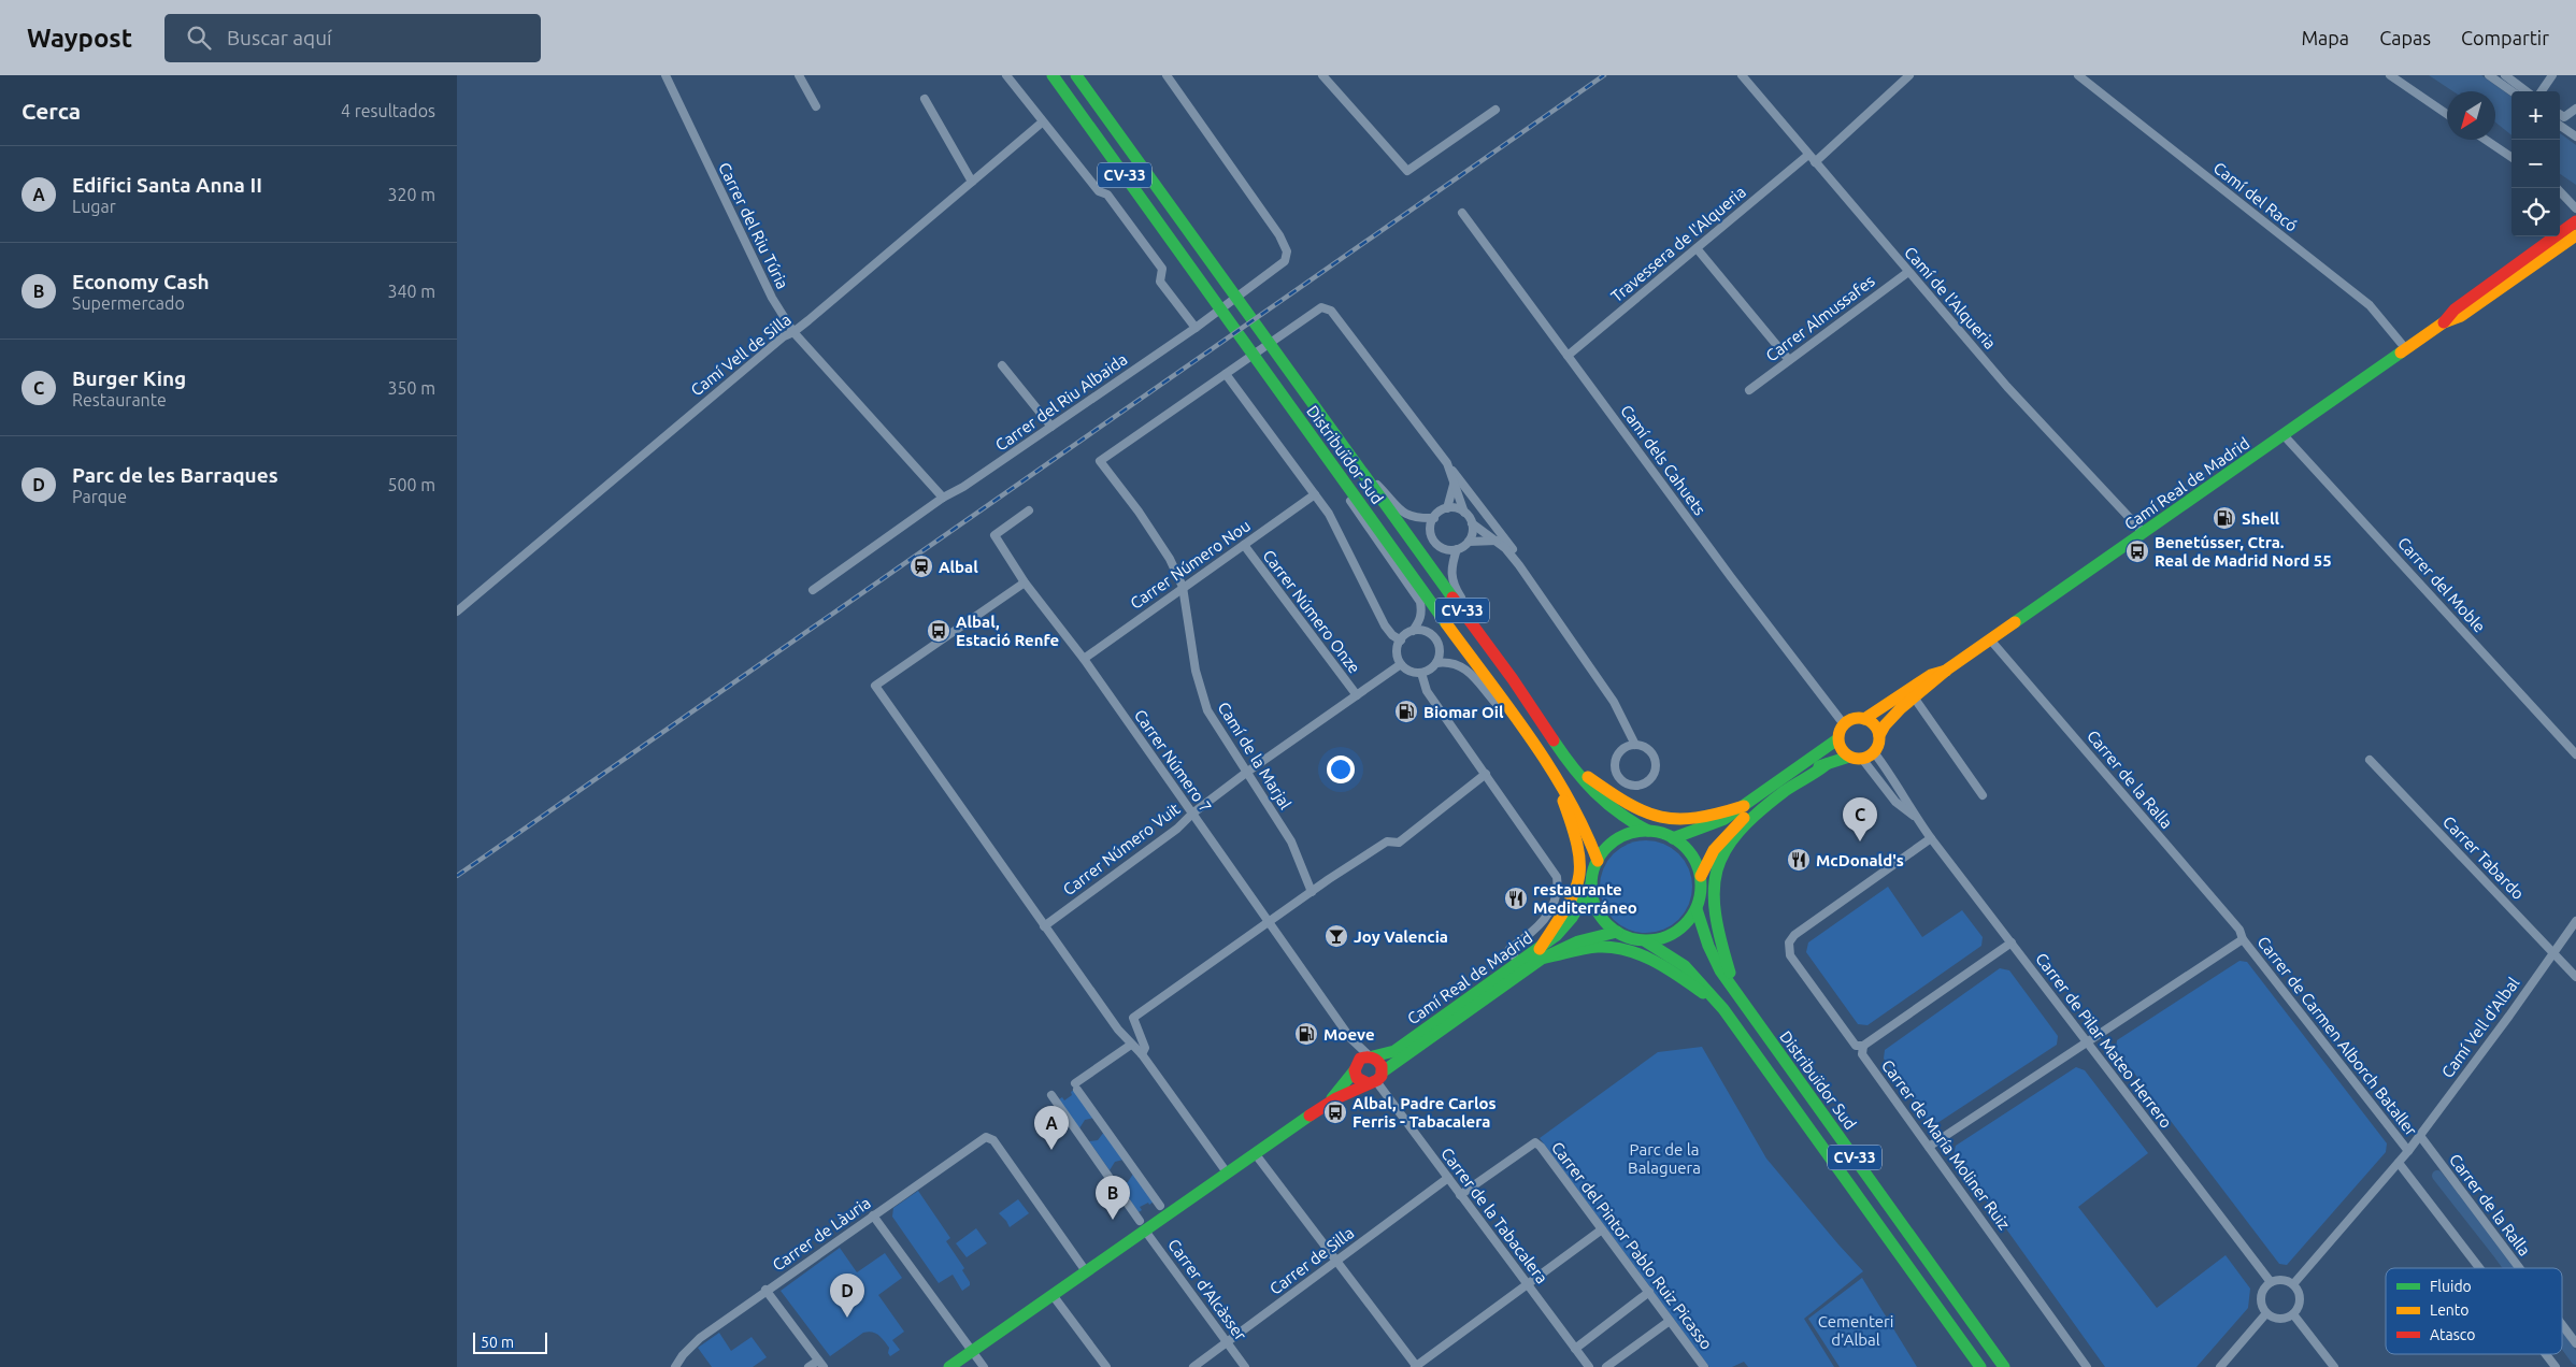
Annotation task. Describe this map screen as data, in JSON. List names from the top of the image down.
{
  "streets": {
    "main road": ["CV-33", "Distribuïdor Sud", "Camí Real de Madrid"],
    "street": [
      "Camí del Racó",
      "Carrer del Riu Túria",
      "Travessera de l'Alqueria",
      "Camí de l'Alqueria",
      "Carrer Almussafes",
      "Camí Vell de Silla",
      "Carrer del Riu Albaida",
      "Camí dels Cahuets",
      "Carrer Número Nou",
      "Carrer del Moble",
      "Carrer Número Onze",
      "Camí de la Marjal",
      "Carrer Número 7",
      "Carrer de la Ralla",
      "Carrer Número Vuit",
      "Carrer Tabardo",
      "Camí Vell d'Albal",
      "Carrer de Carmen Alborch Bataller",
      "Carrer de Pilar Mateo Herrero",
      "Carrer de María Moliner Ruiz",
      "Carrer de la Tabacalera",
      "Carrer de Làuria",
      "Carrer del Pintor Pablo Ruiz Picasso",
      "Carrer de Silla",
      "Carrer d'Alcàsser"
    ]
  },
  "crossings": [
    ["CV-33", "Distribuïdor Sud"],
    ["CV-33", "Camí Real de Madrid"],
    ["Camí del Racó", "Camí Real de Madrid"],
    ["Carrer del Riu Túria", "Camí Vell de Silla"],
    ["Carrer del Riu Túria", "Carrer del Riu Albaida"],
    ["Travessera de l'Alqueria", "Camí de l'Alqueria"],
    ["Travessera de l'Alqueria", "Camí dels Cahuets"],
    ["Camí de l'Alqueria", "Carrer Almussafes"],
    ["Camí de l'Alqueria", "Camí Real de Madrid"],
    ["Distribuïdor Sud", "Camí Real de Madrid"],
    ["Camí dels Cahuets", "Camí Real de Madrid"],
    ["Camí dels Cahuets", "Carrer de Pilar Mateo Herrero"],
    ["Camí Real de Madrid", "Carrer del Moble"],
    ["Camí Real de Madrid", "Carrer Número 7"],
    ["Camí Real de Madrid", "Carrer de la Ralla"],
    ["Camí Real de Madrid", "Carrer de Pilar Mateo Herrero"],
    ["Camí Real de Madrid", "Carrer de la Tabacalera"],
    ["Carrer Número Nou", "Carrer Número Onze"],
    ["Carrer Número Nou", "Camí de la Marjal"],
    ["Carrer Número Nou", "Carrer Número 7"],
    ["Carrer Número Onze", "Carrer Número Vuit"],
    ["Camí de la Marjal", "Carrer Número Vuit"],
    ["Carrer Número 7", "Carrer Número Vuit"],
    ["Carrer de la Ralla", "Camí Vell d'Albal"],
    ["Carrer de la Ralla", "Carrer de Carmen Alborch Bataller"],
    ["Carrer Tabardo", "Camí Vell d'Albal"],
    ["Camí Vell d'Albal", "Carrer de Carmen Alborch Bataller"],
    ["Camí Vell d'Albal", "Carrer de Pilar Mateo Herrero"],
    ["Carrer de Pilar Mateo Herrero", "Carrer de María Moliner Ruiz"],
    ["Carrer de la Tabacalera", "Carrer del Pintor Pablo Ruiz Picasso"],
    ["Carrer de la Tabacalera", "Carrer de Silla"],
    ["Carrer de Silla", "Carrer d'Alcàsser"]
  ],
  "parks": ["Parc de la Balaguera", "Cementeri d'Albal"],
  "places": {
    "fuel station": ["Shell", "Biomar Oil", "Moeve"],
    "bus stop": ["Benetússer, Ctra. Real de Madrid Nord 55", "Albal, Estació Renfe", "Albal, Padre Carlos Ferris - Tabacalera"],
    "station": ["Albal"],
    "restaurant": ["McDonald's", "restaurante Mediterráneo"],
    "bar": ["Joy Valencia"]
  },
  "legend": ["Fluido", "Lento", "Atasco"],
  "scale_bar": "50 m",
  "north": "bottom left",
  "page": {
    "header": "Waypost",
    "search": "Buscar aquí",
    "nav": ["Mapa", "Capas", "Compartir"],
    "heading": ["Cerca", "4 resultados"],
    "map_buttons": ["+", "−"],
    "list": [
      {
        "mark": "A",
        "name": "Edifici Santa Anna II",
        "note": "Lugar",
        "value": "320 m"
      },
      {
        "mark": "B",
        "name": "Economy Cash",
        "note": "Supermercado",
        "value": "340 m"
      },
      {
        "mark": "C",
        "name": "Burger King",
        "note": "Restaurante",
        "value": "350 m"
      },
      {
        "mark": "D",
        "name": "Parc de les Barraques",
        "note": "Parque",
        "value": "500 m"
      }
    ],
    "pins": [
      "C",
      "A",
      "B",
      "D"
    ],
    "scale": "50 m"
  }
}
